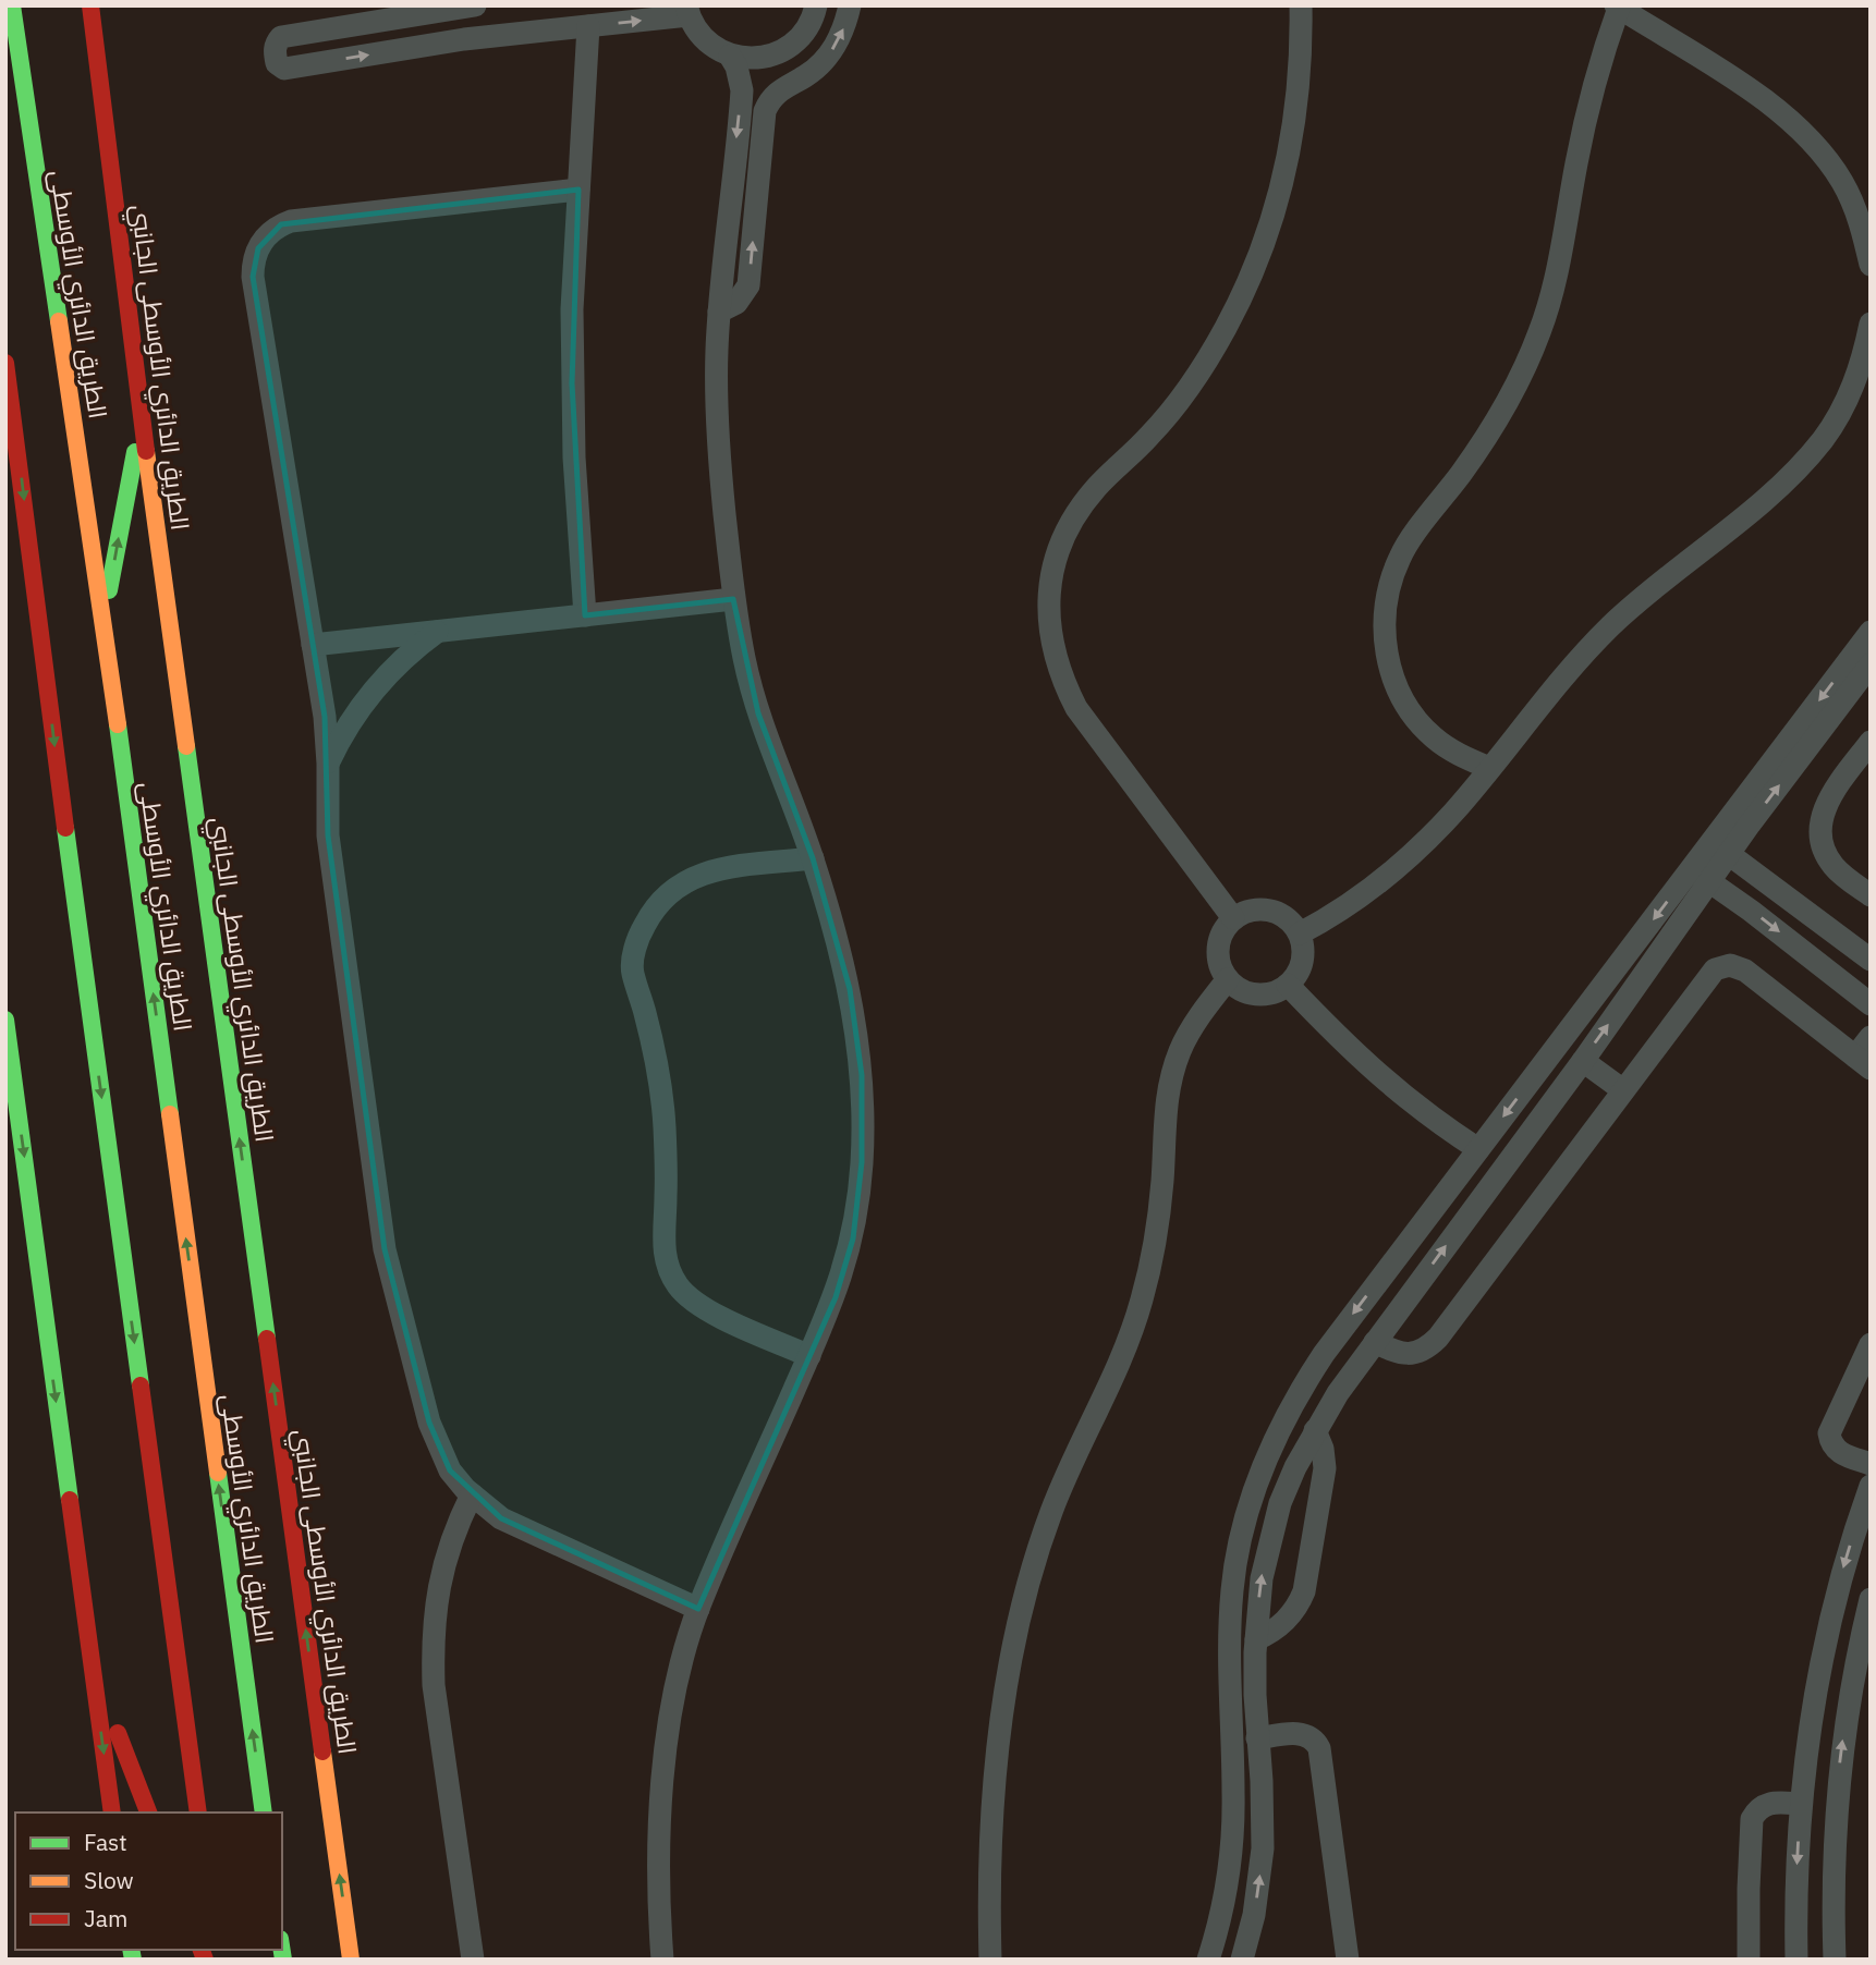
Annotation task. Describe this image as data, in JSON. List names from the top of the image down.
{
  "streets": {
    "highway": ["الطريق الدائري الأوسطى", "الطريق الدائري الأوسطى الجانبي"]
  },
  "legend": ["Fast", "Slow", "Jam"]
}
